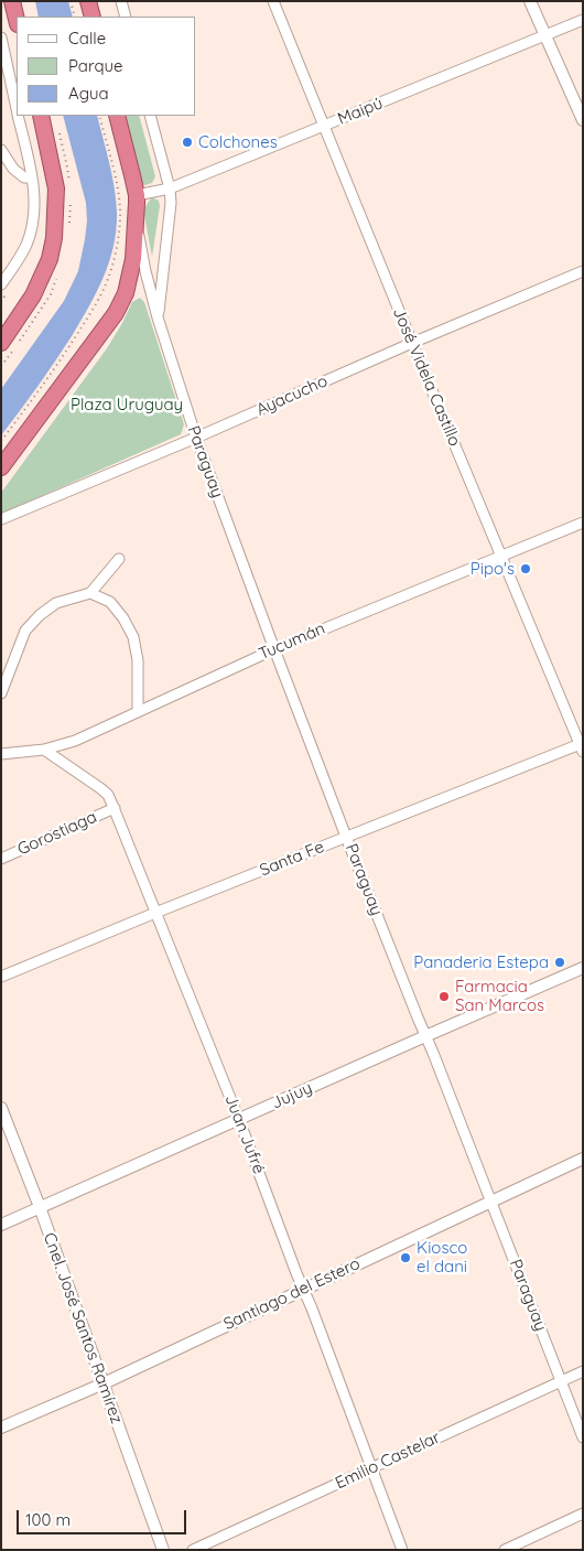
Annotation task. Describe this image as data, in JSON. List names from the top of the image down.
{
  "streets": {
    "street": [
      "Maipú",
      "José Videla Castillo",
      "Ayacucho",
      "Paraguay",
      "Tucumán",
      "Gorostiaga",
      "Santa Fe",
      "Jujuy",
      "Juan Jufré",
      "Santiago del Estero",
      "Cnel. José Santos Ramírez",
      "Emilio Castelar"
    ]
  },
  "crossings": [
    ["Maipú", "José Videla Castillo"],
    ["Maipú", "Paraguay"],
    ["José Videla Castillo", "Ayacucho"],
    ["José Videla Castillo", "Tucumán"],
    ["José Videla Castillo", "Santa Fe"],
    ["Ayacucho", "Paraguay"],
    ["Paraguay", "Tucumán"],
    ["Paraguay", "Santa Fe"],
    ["Paraguay", "Jujuy"],
    ["Paraguay", "Santiago del Estero"],
    ["Paraguay", "Emilio Castelar"],
    ["Tucumán", "Juan Jufré"],
    ["Gorostiaga", "Juan Jufré"],
    ["Santa Fe", "Juan Jufré"],
    ["Jujuy", "Juan Jufré"],
    ["Jujuy", "Cnel. José Santos Ramírez"],
    ["Juan Jufré", "Santiago del Estero"],
    ["Juan Jufré", "Emilio Castelar"],
    ["Santiago del Estero", "Cnel. José Santos Ramírez"]
  ],
  "parks": ["Plaza Uruguay"],
  "places": [
    "Colchones",
    "Pipo's",
    "Panaderia Estepa",
    "Farmacia San Marcos",
    "Kiosco el dani"
  ],
  "legend": ["Calle", "Parque", "Agua"],
  "scale_bar": "100 m"
}
